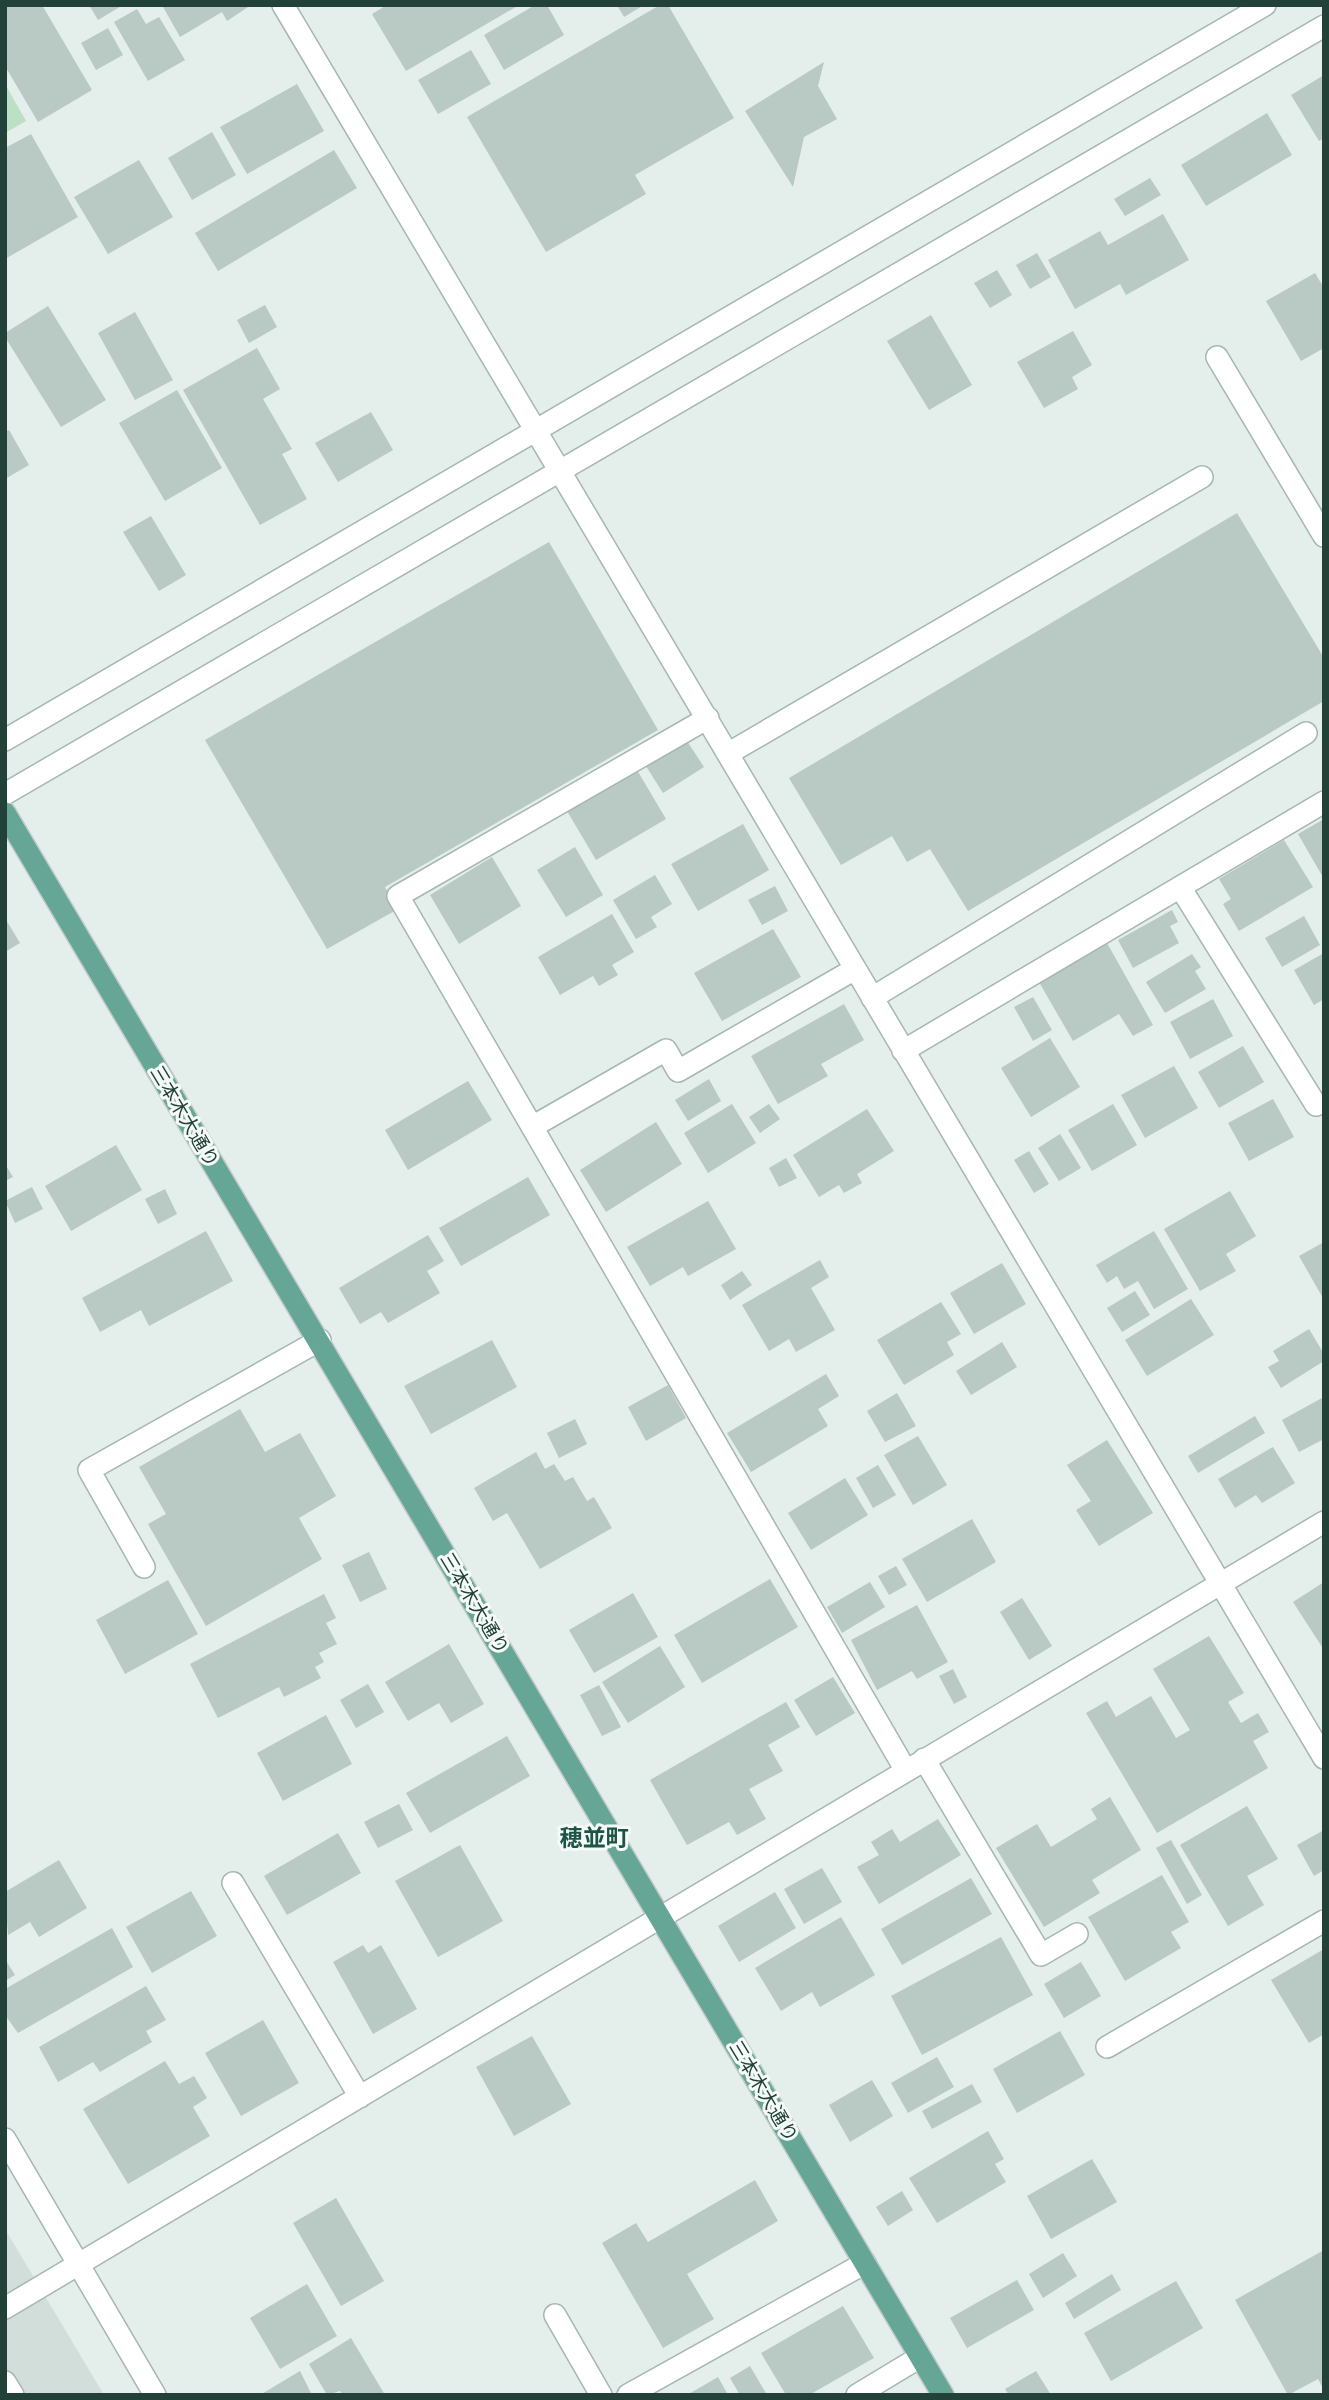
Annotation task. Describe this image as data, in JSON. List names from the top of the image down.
{
  "streets": {
    "main road": ["三本木大通り"]
  },
  "districts": ["穂並町"]
}
